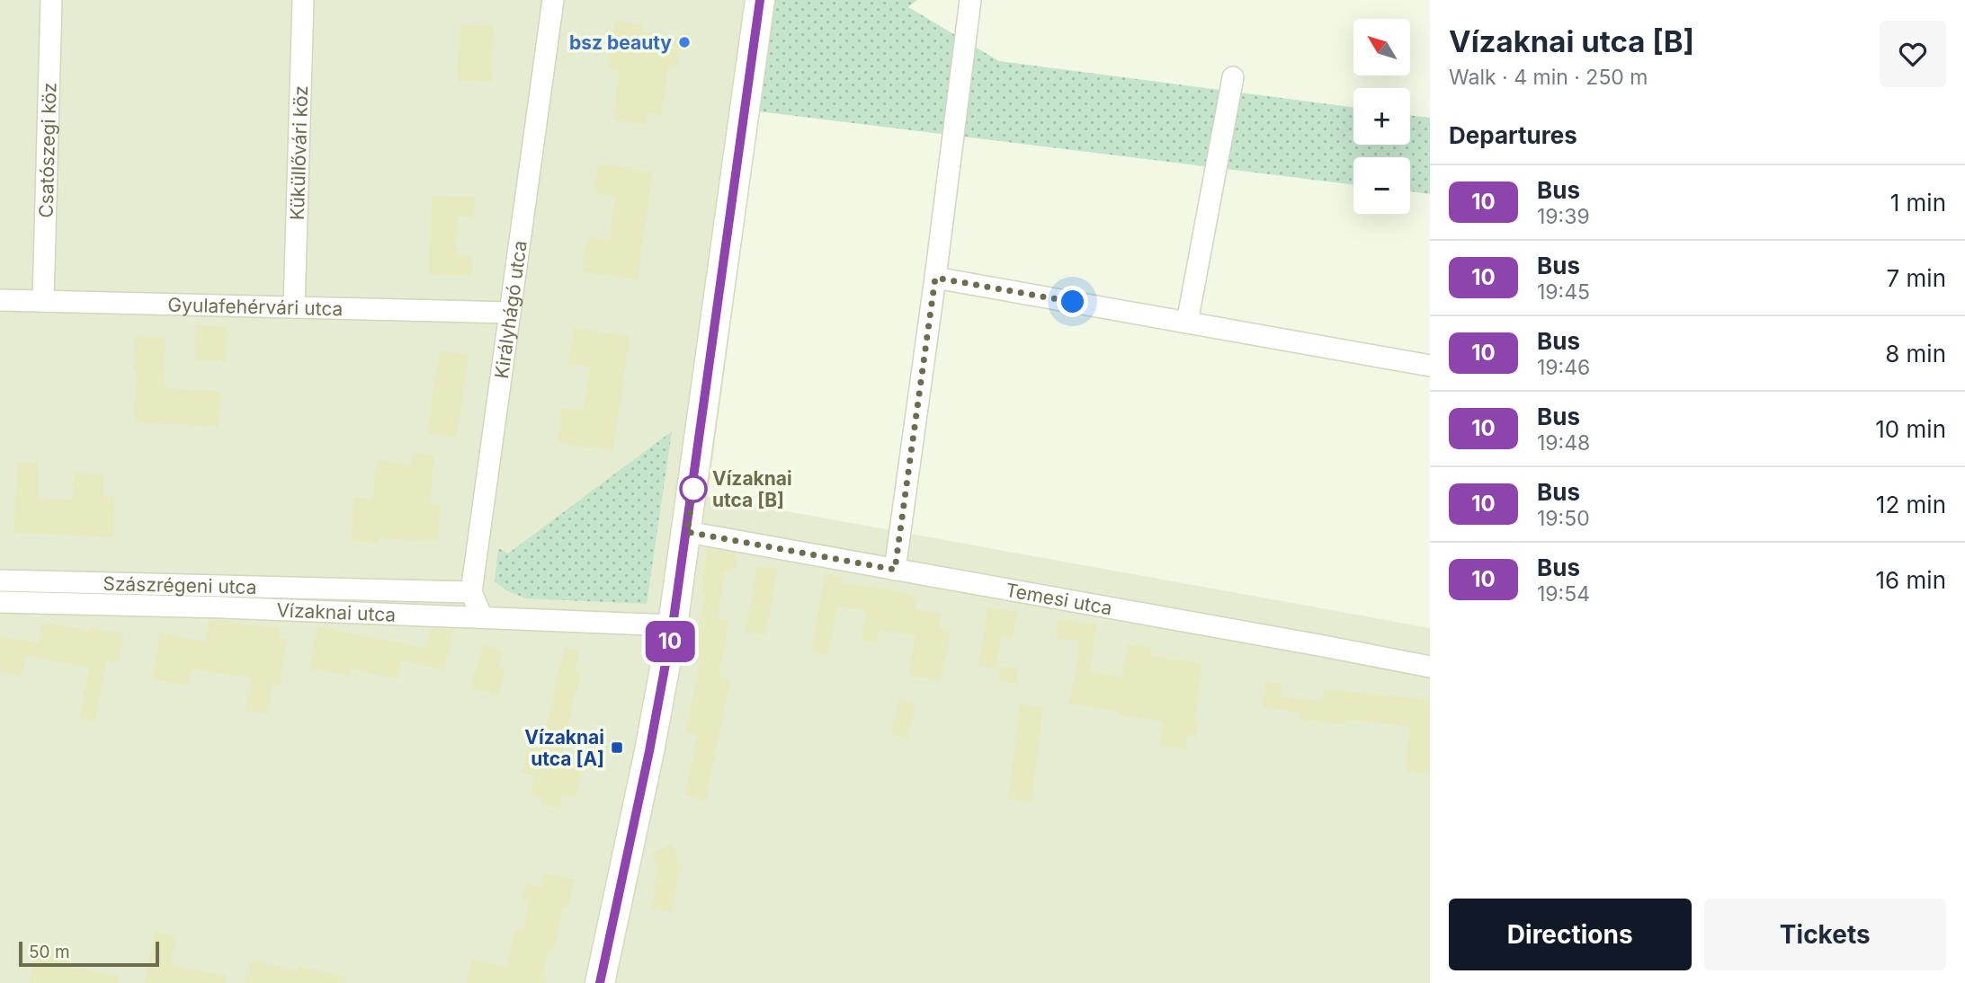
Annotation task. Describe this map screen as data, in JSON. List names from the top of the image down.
{
  "streets": {
    "street": [
      "Csatószegi köz",
      "Küküllővári köz",
      "Gyulafehérvári utca",
      "Királyhágó utca",
      "Szászrégeni utca",
      "Temesi utca",
      "Vízaknai utca"
    ]
  },
  "crossings": [
    ["Csatószegi köz", "Gyulafehérvári utca"],
    ["Küküllővári köz", "Gyulafehérvári utca"],
    ["Gyulafehérvári utca", "Királyhágó utca"],
    ["Királyhágó utca", "Szászrégeni utca"]
  ],
  "places": {
    "other": ["bsz beauty", "Vízaknai utca [B]"],
    "transit": ["Vízaknai utca [A]"]
  },
  "lines": ["bus line 10"],
  "scale_bar": "50 m",
  "north": "top left",
  "page": {
    "on_map": "10",
    "heading": [
      ["Vízaknai utca [B]", "Walk · 4 min · 250 m"],
      "Departures"
    ],
    "map_buttons": ["+", "−"],
    "list": [
      {
        "mark": "10",
        "name": "Bus",
        "note": "19:39",
        "value": "1 min"
      },
      {
        "mark": "10",
        "name": "Bus",
        "note": "19:45",
        "value": "7 min"
      },
      {
        "mark": "10",
        "name": "Bus",
        "note": "19:46",
        "value": "8 min"
      },
      {
        "mark": "10",
        "name": "Bus",
        "note": "19:48",
        "value": "10 min"
      },
      {
        "mark": "10",
        "name": "Bus",
        "note": "19:50",
        "value": "12 min"
      },
      {
        "mark": "10",
        "name": "Bus",
        "note": "19:54",
        "value": "16 min"
      }
    ],
    "buttons": ["Directions", "Tickets"],
    "scale": "50 m"
  }
}
